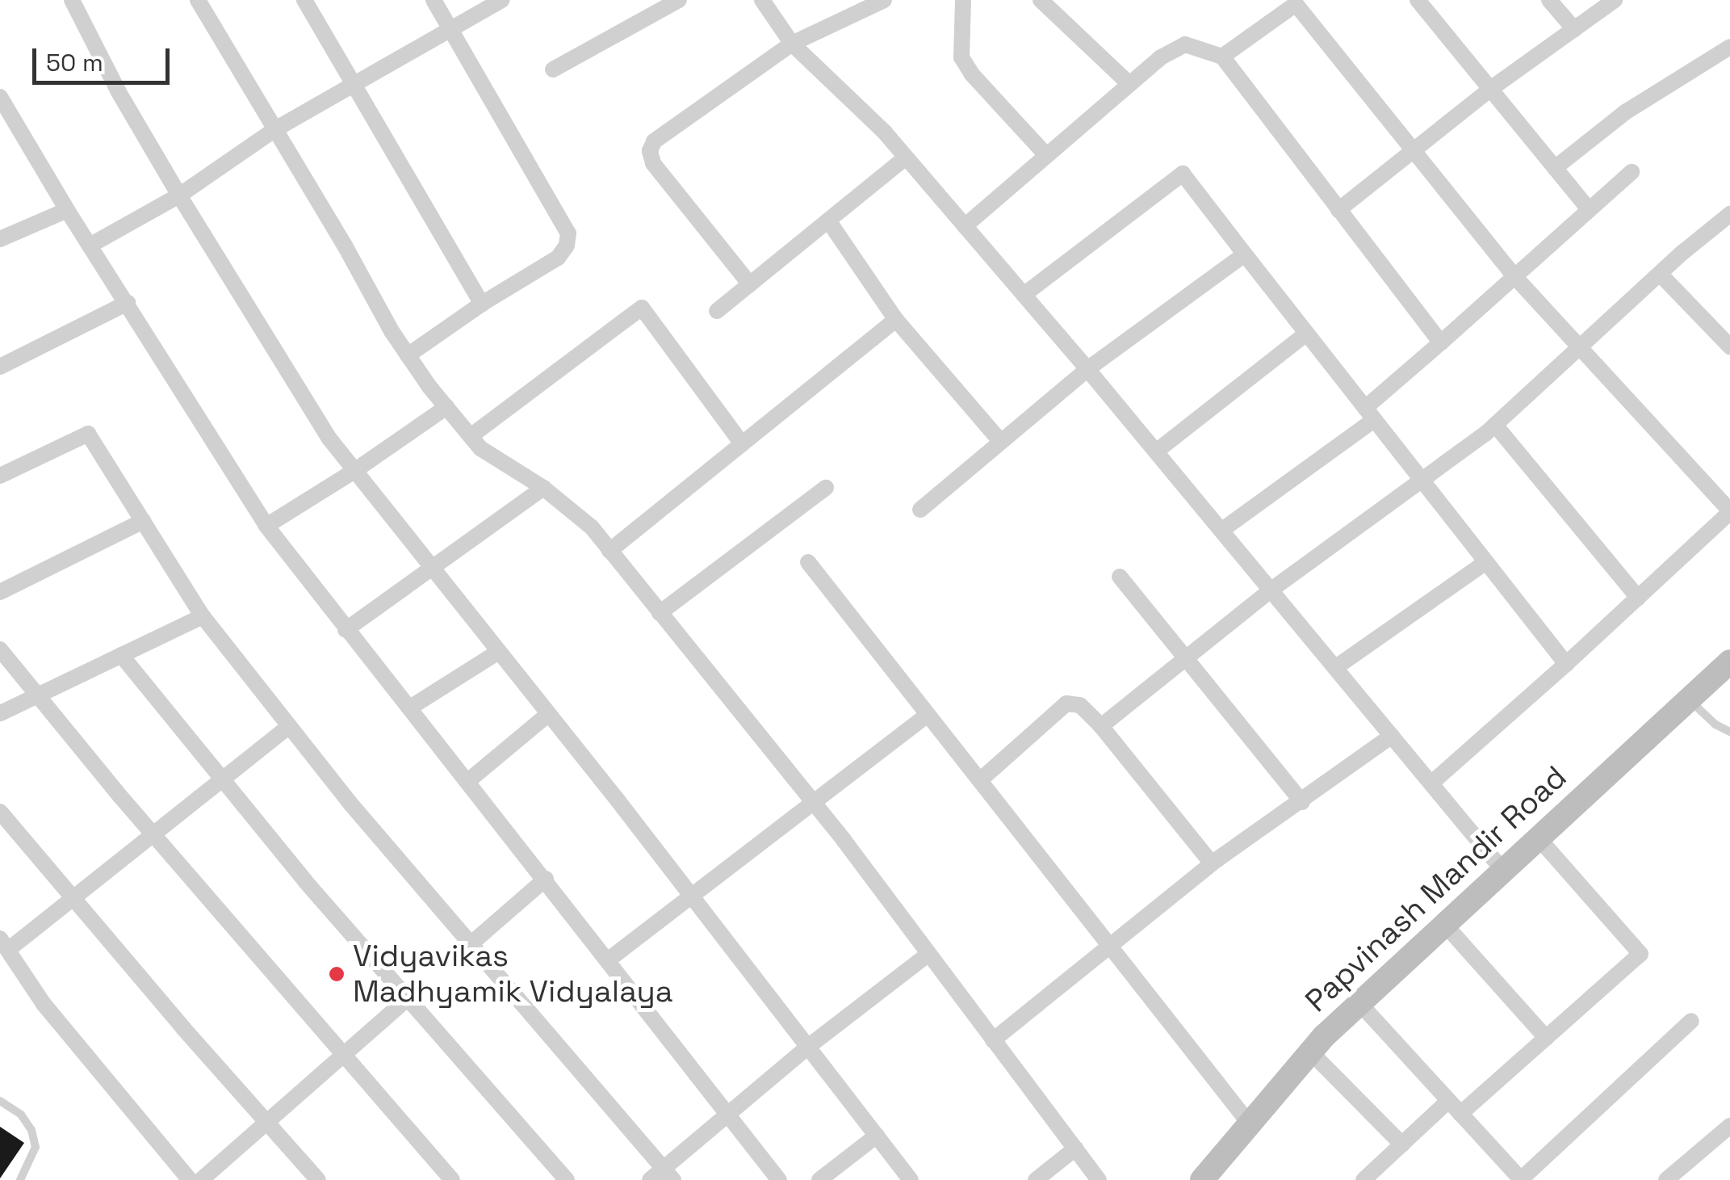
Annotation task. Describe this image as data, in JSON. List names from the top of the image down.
{
  "streets": {
    "street": ["Papvinash Mandir Road"]
  },
  "places": ["Vidyavikas Madhyamik Vidyalaya"],
  "scale_bar": "50 m"
}
